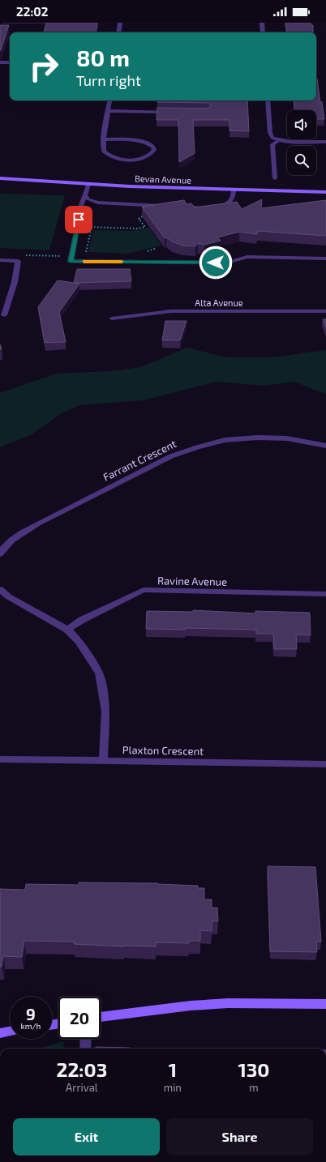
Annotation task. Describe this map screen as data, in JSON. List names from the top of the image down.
{
  "streets": {
    "street": [
      "Bevan Avenue",
      "Alta Avenue",
      "Farrant Crescent",
      "Ravine Avenue",
      "Plaxton Crescent"
    ]
  },
  "page": {
    "status": "22:02",
    "turn": ["80 m", "Turn right"],
    "speed": "9 km/h",
    "limit": "20",
    "eta": [
      "22:03",
      "Arrival",
      "1",
      "min",
      "130",
      "m"
    ],
    "buttons": ["Exit", "Share"]
  }
}
